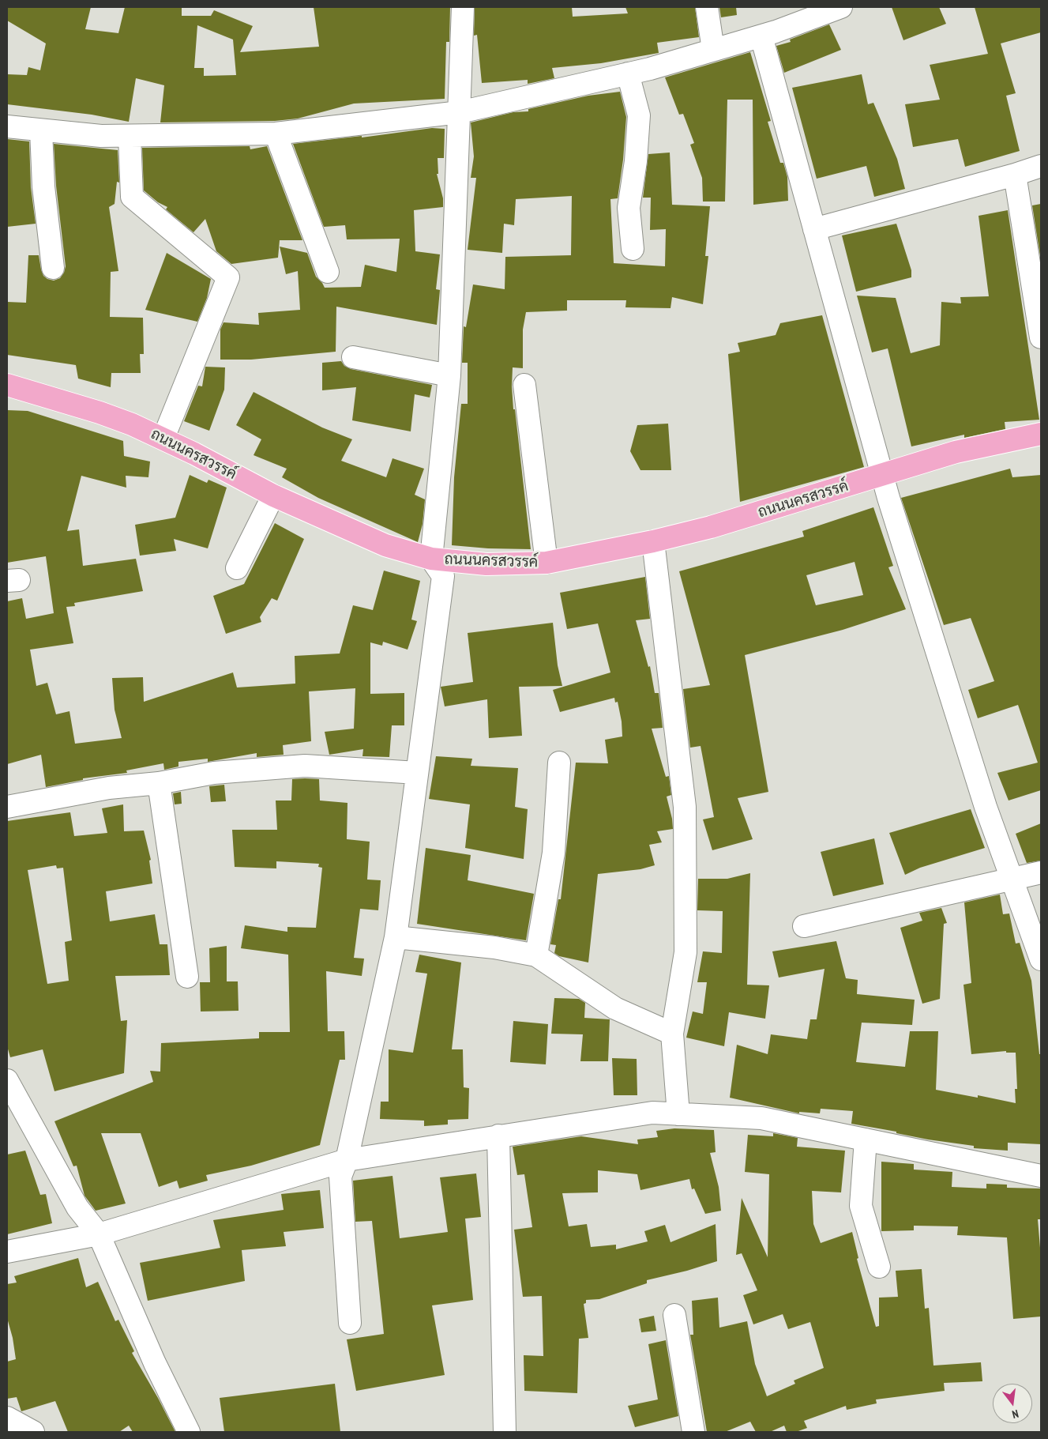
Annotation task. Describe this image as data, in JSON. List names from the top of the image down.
{
  "streets": {
    "main road": ["ถนนนครสวรรค์"]
  },
  "north": "bottom"
}
